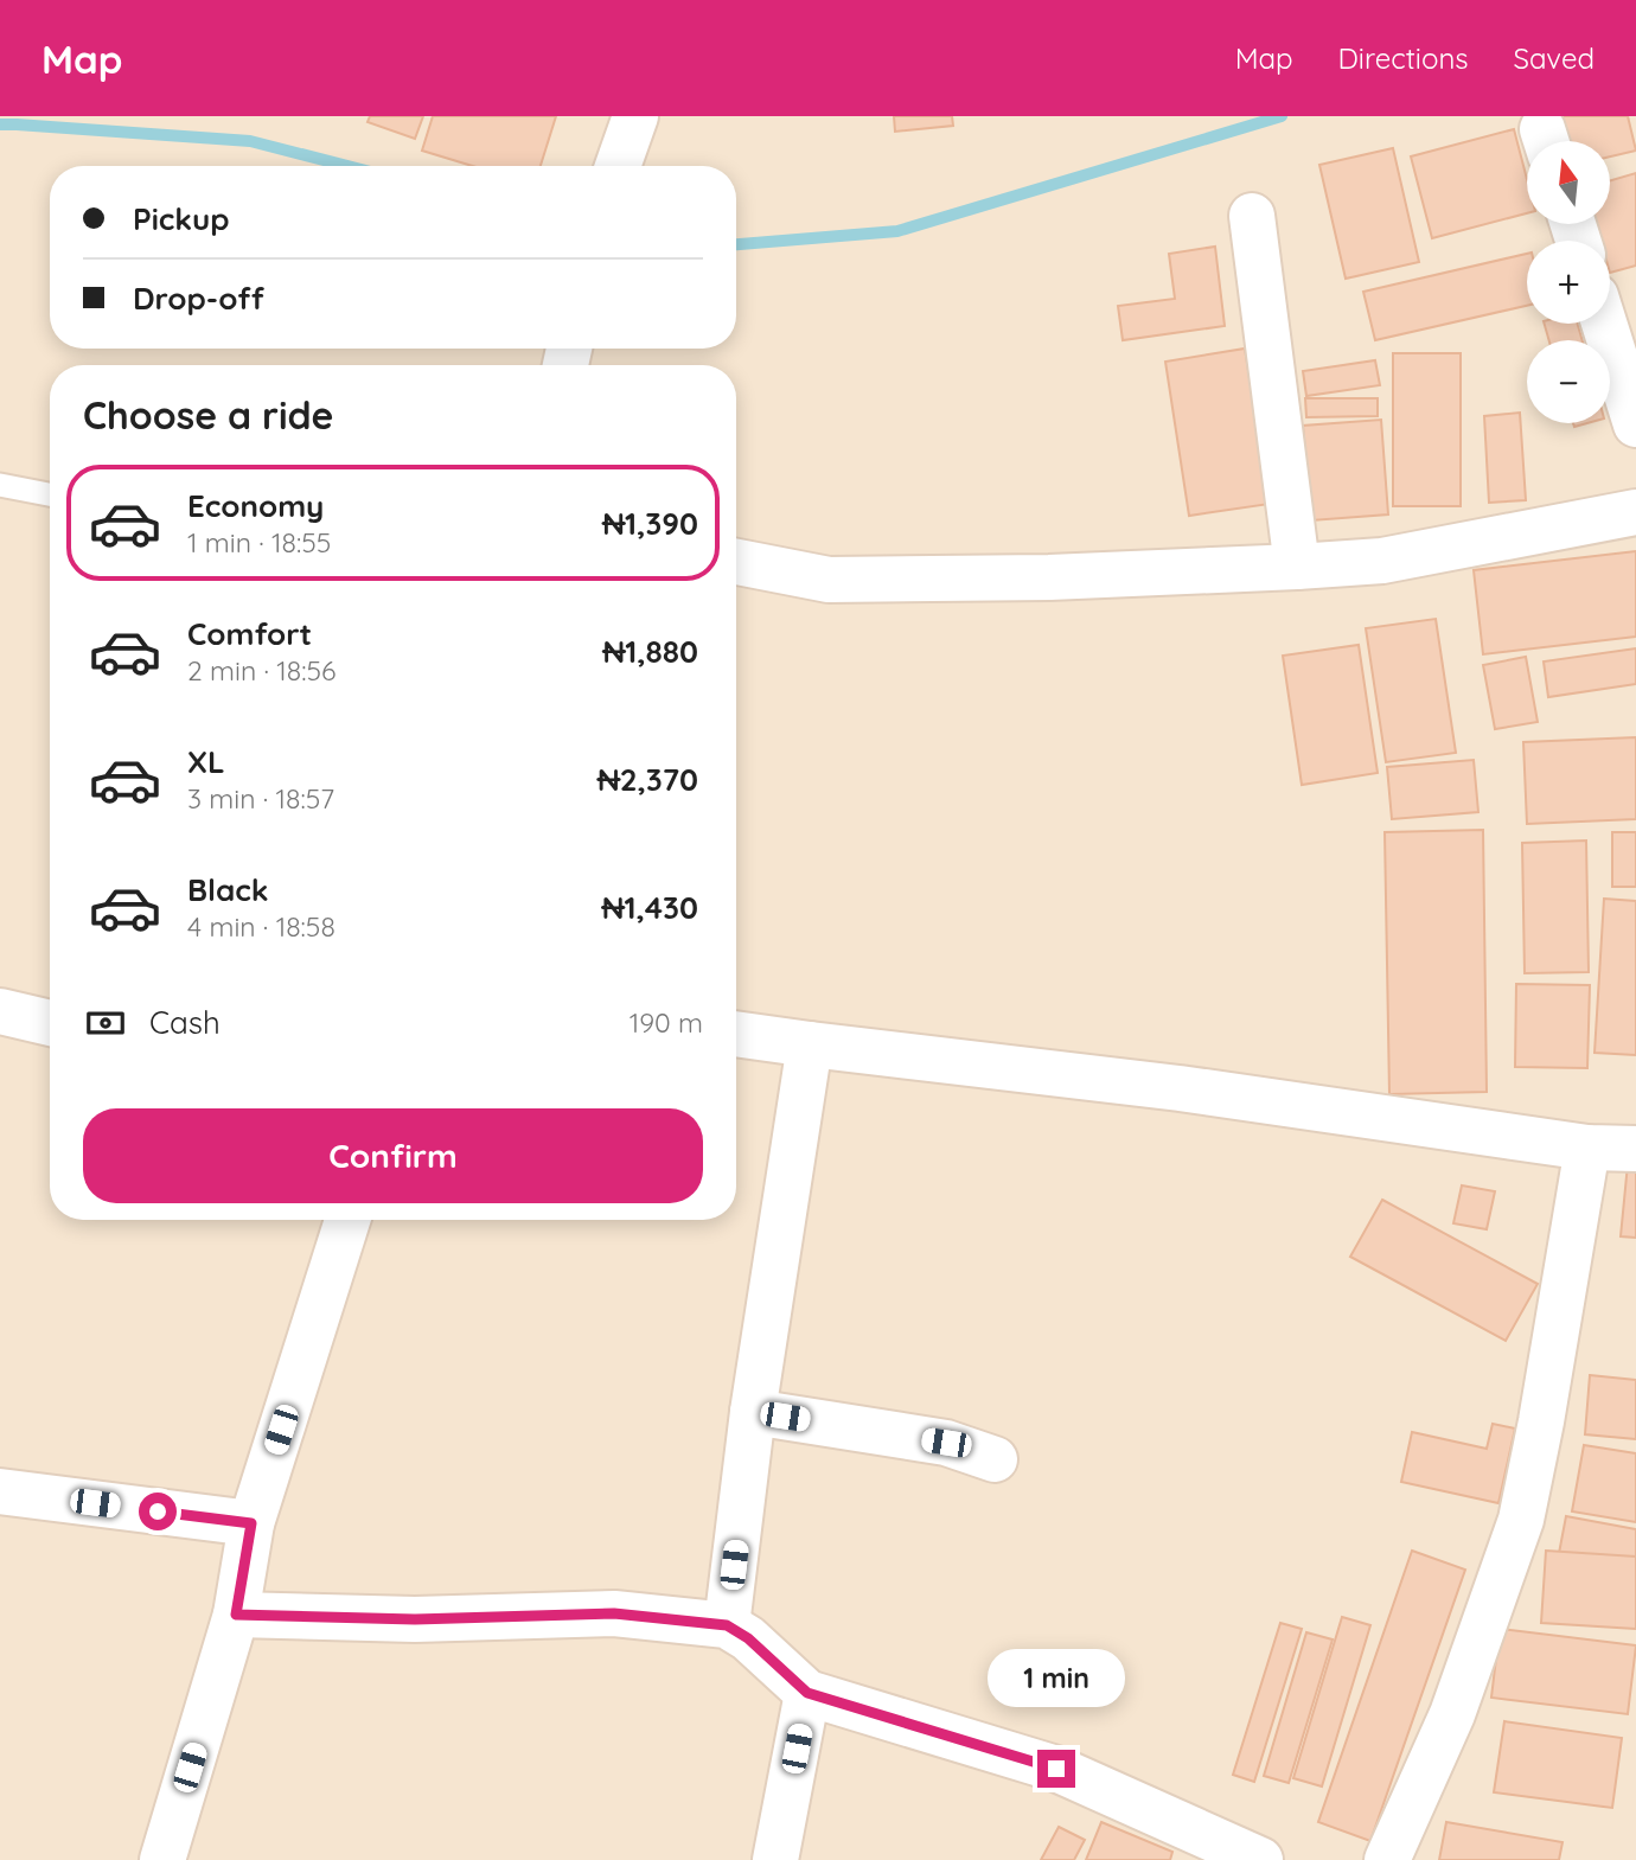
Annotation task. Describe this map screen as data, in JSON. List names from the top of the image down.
{
  "north": "top",
  "page": {
    "header": "Map",
    "nav": ["Map", "Directions", "Saved"],
    "map_buttons": ["+", "−"],
    "banner": ["Pickup", "Drop-off"],
    "heading": "Choose a ride",
    "list": [
      {
        "name": "Economy",
        "note": "1 min · 18:55",
        "value": "₦1,390"
      },
      {
        "name": "Comfort",
        "note": "2 min · 18:56",
        "value": "₦1,880"
      },
      {
        "name": "XL",
        "note": "3 min · 18:57",
        "value": "₦2,370"
      },
      {
        "name": "Black",
        "note": "4 min · 18:58",
        "value": "₦1,430"
      }
    ],
    "pay": ["Cash", "190 m"],
    "buttons": "Confirm",
    "bubble": "1 min"
  }
}
